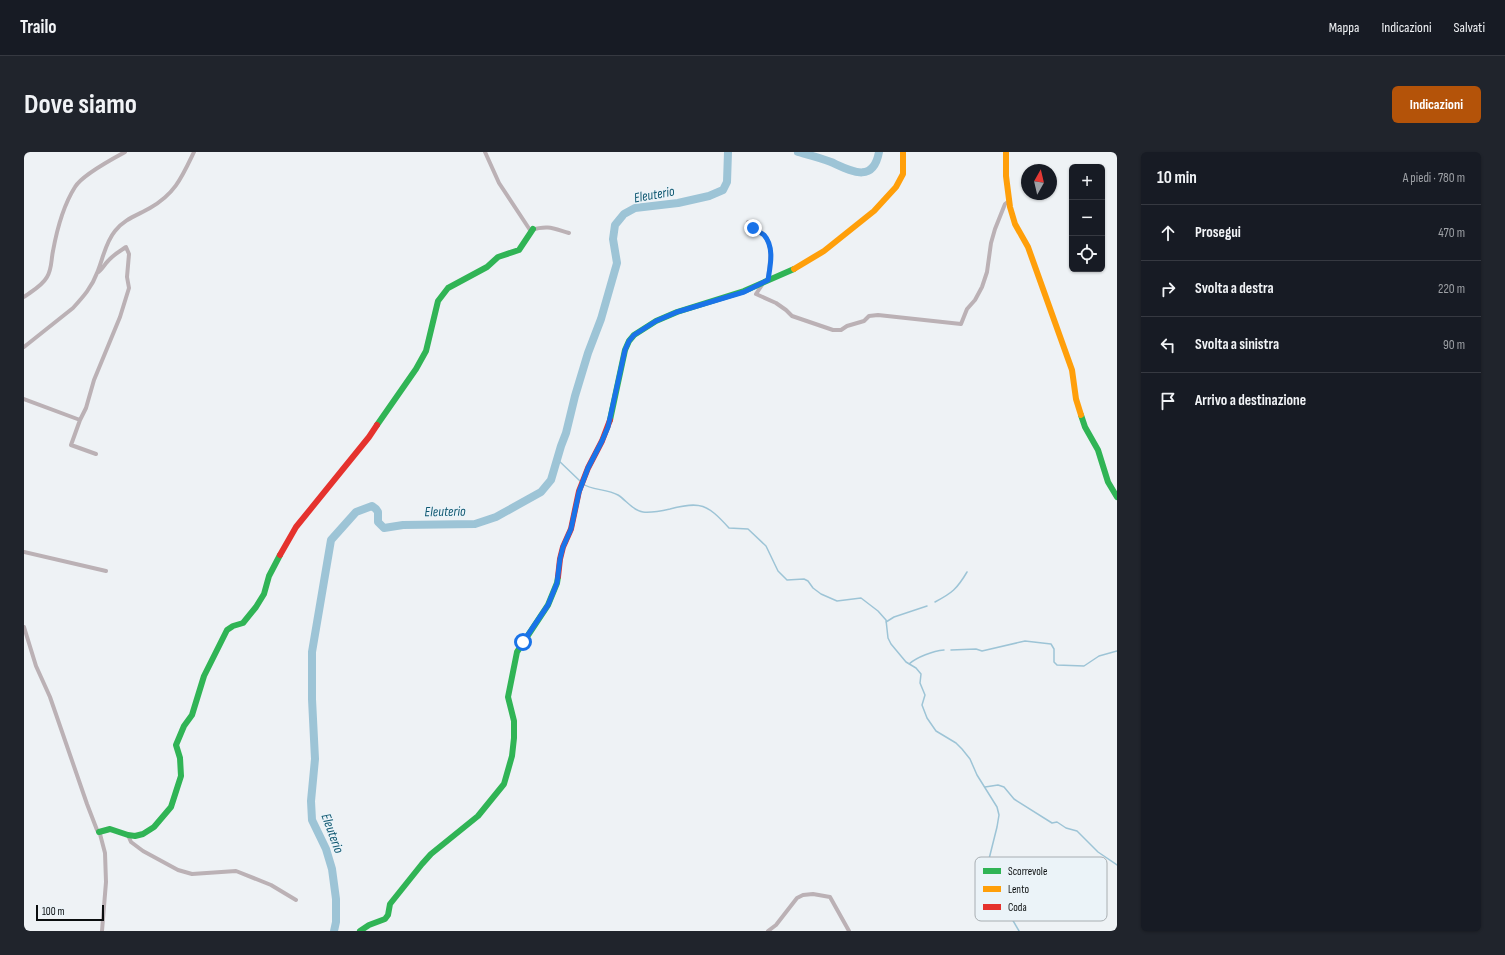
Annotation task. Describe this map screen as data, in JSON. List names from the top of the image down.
{
  "water": ["Eleuterio"],
  "legend": ["Scorrevole", "Lento", "Coda"],
  "scale_bar": "100 m",
  "north": "top",
  "page": {
    "header": "Trailo",
    "nav": ["Mappa", "Indicazioni", "Salvati"],
    "buttons": "Indicazioni",
    "title": "Dove siamo",
    "heading": ["10 min", "A piedi · 780 m"],
    "map_buttons": ["+", "−"],
    "list": [
      ["Prosegui", "470 m"],
      ["Svolta a destra", "220 m"],
      ["Svolta a sinistra", "90 m"],
      "Arrivo a destinazione"
    ],
    "scale": "100 m"
  }
}
